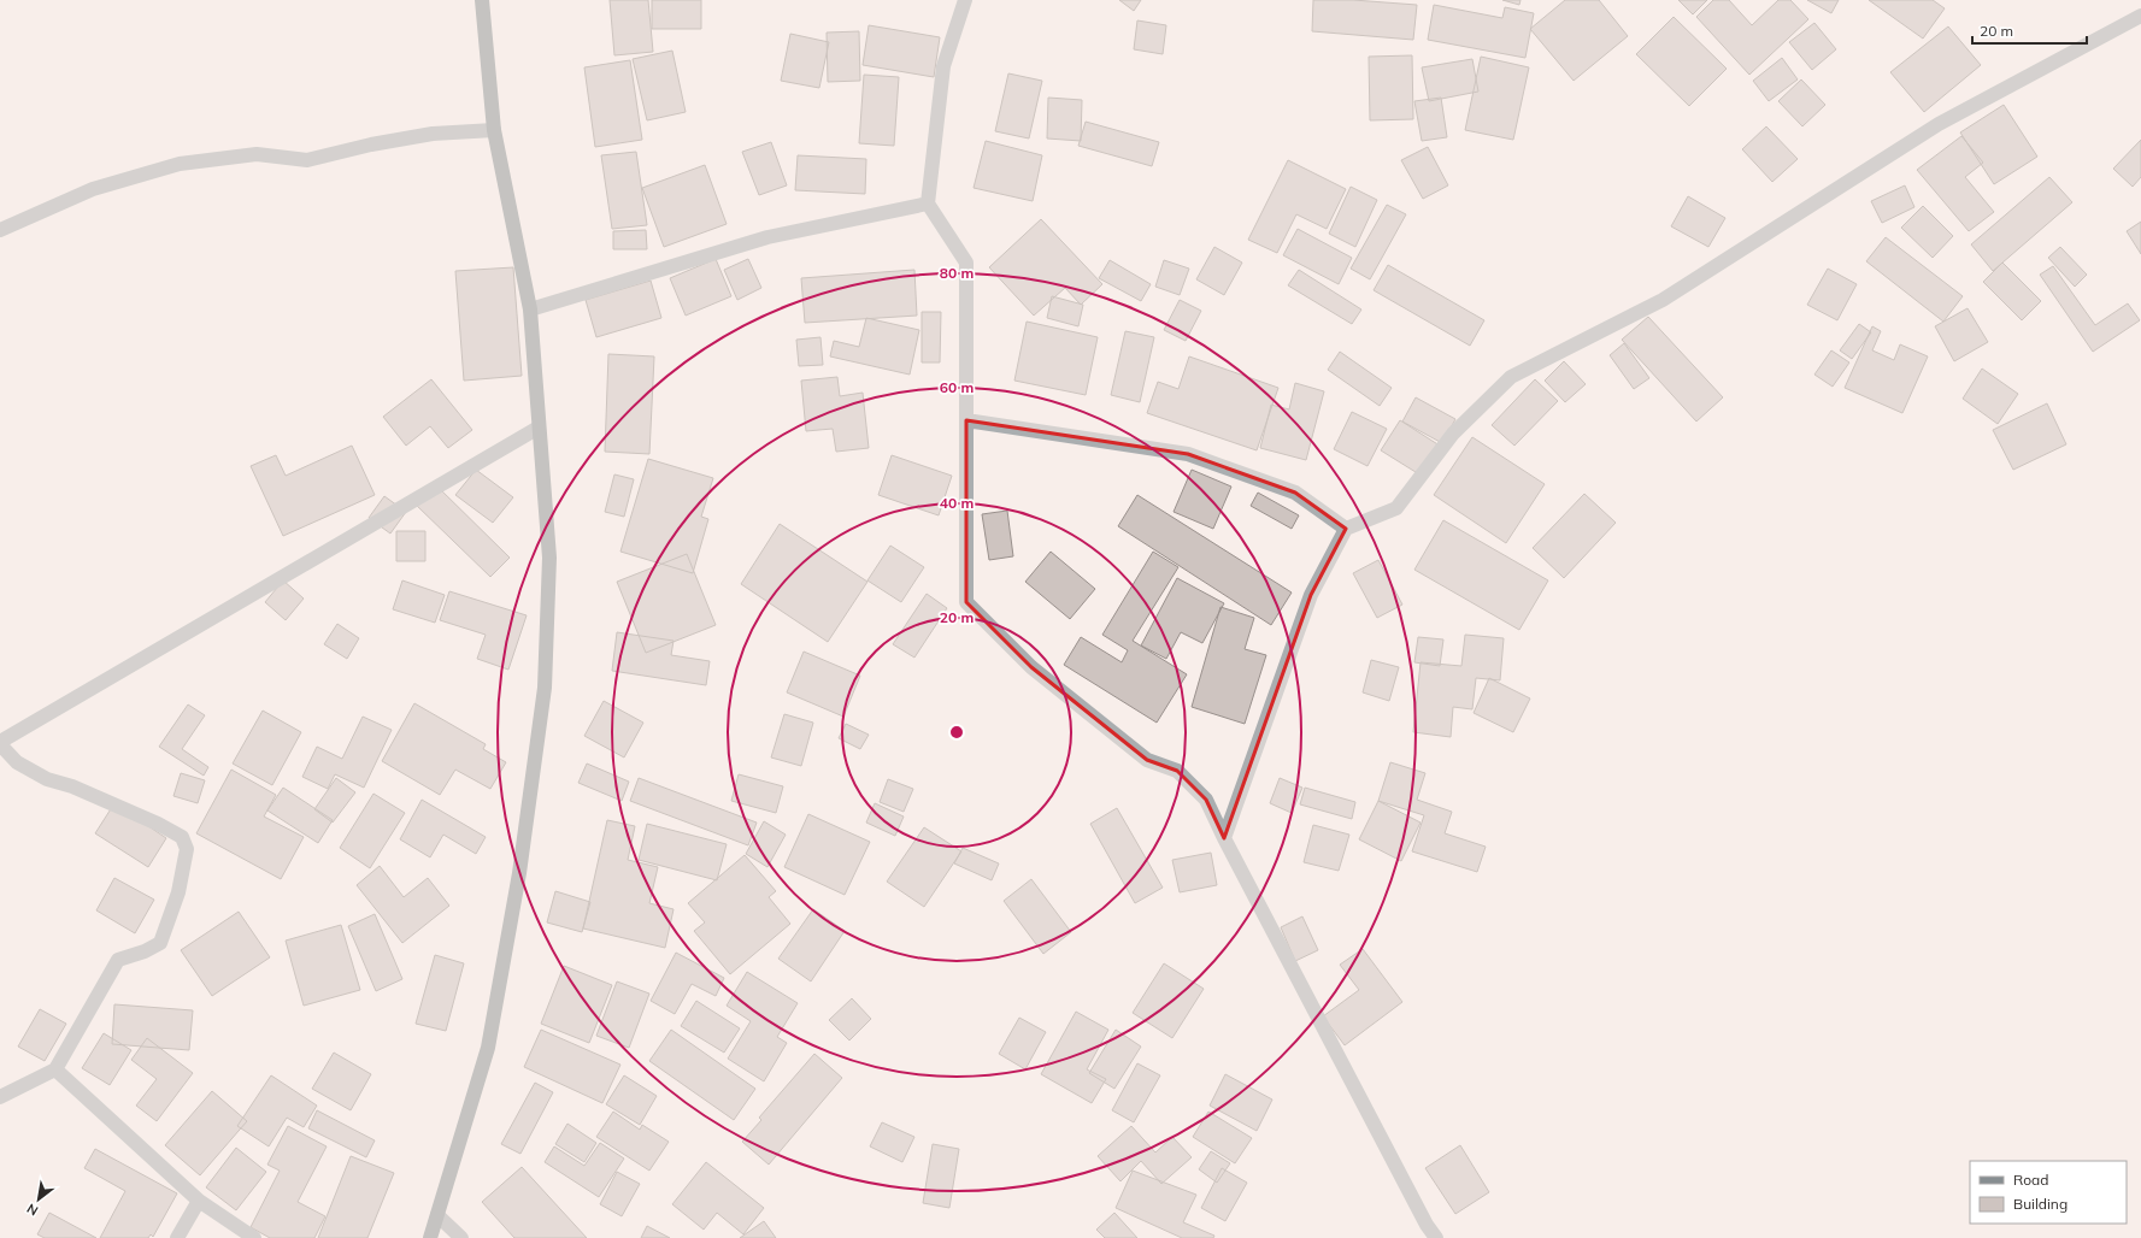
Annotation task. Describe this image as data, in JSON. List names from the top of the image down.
{
  "legend": ["Road", "Building"],
  "scale_bar": "20 m",
  "north": "bottom left",
  "rings": [
    "80 m",
    "60 m",
    "40 m",
    "20 m"
  ]
}
